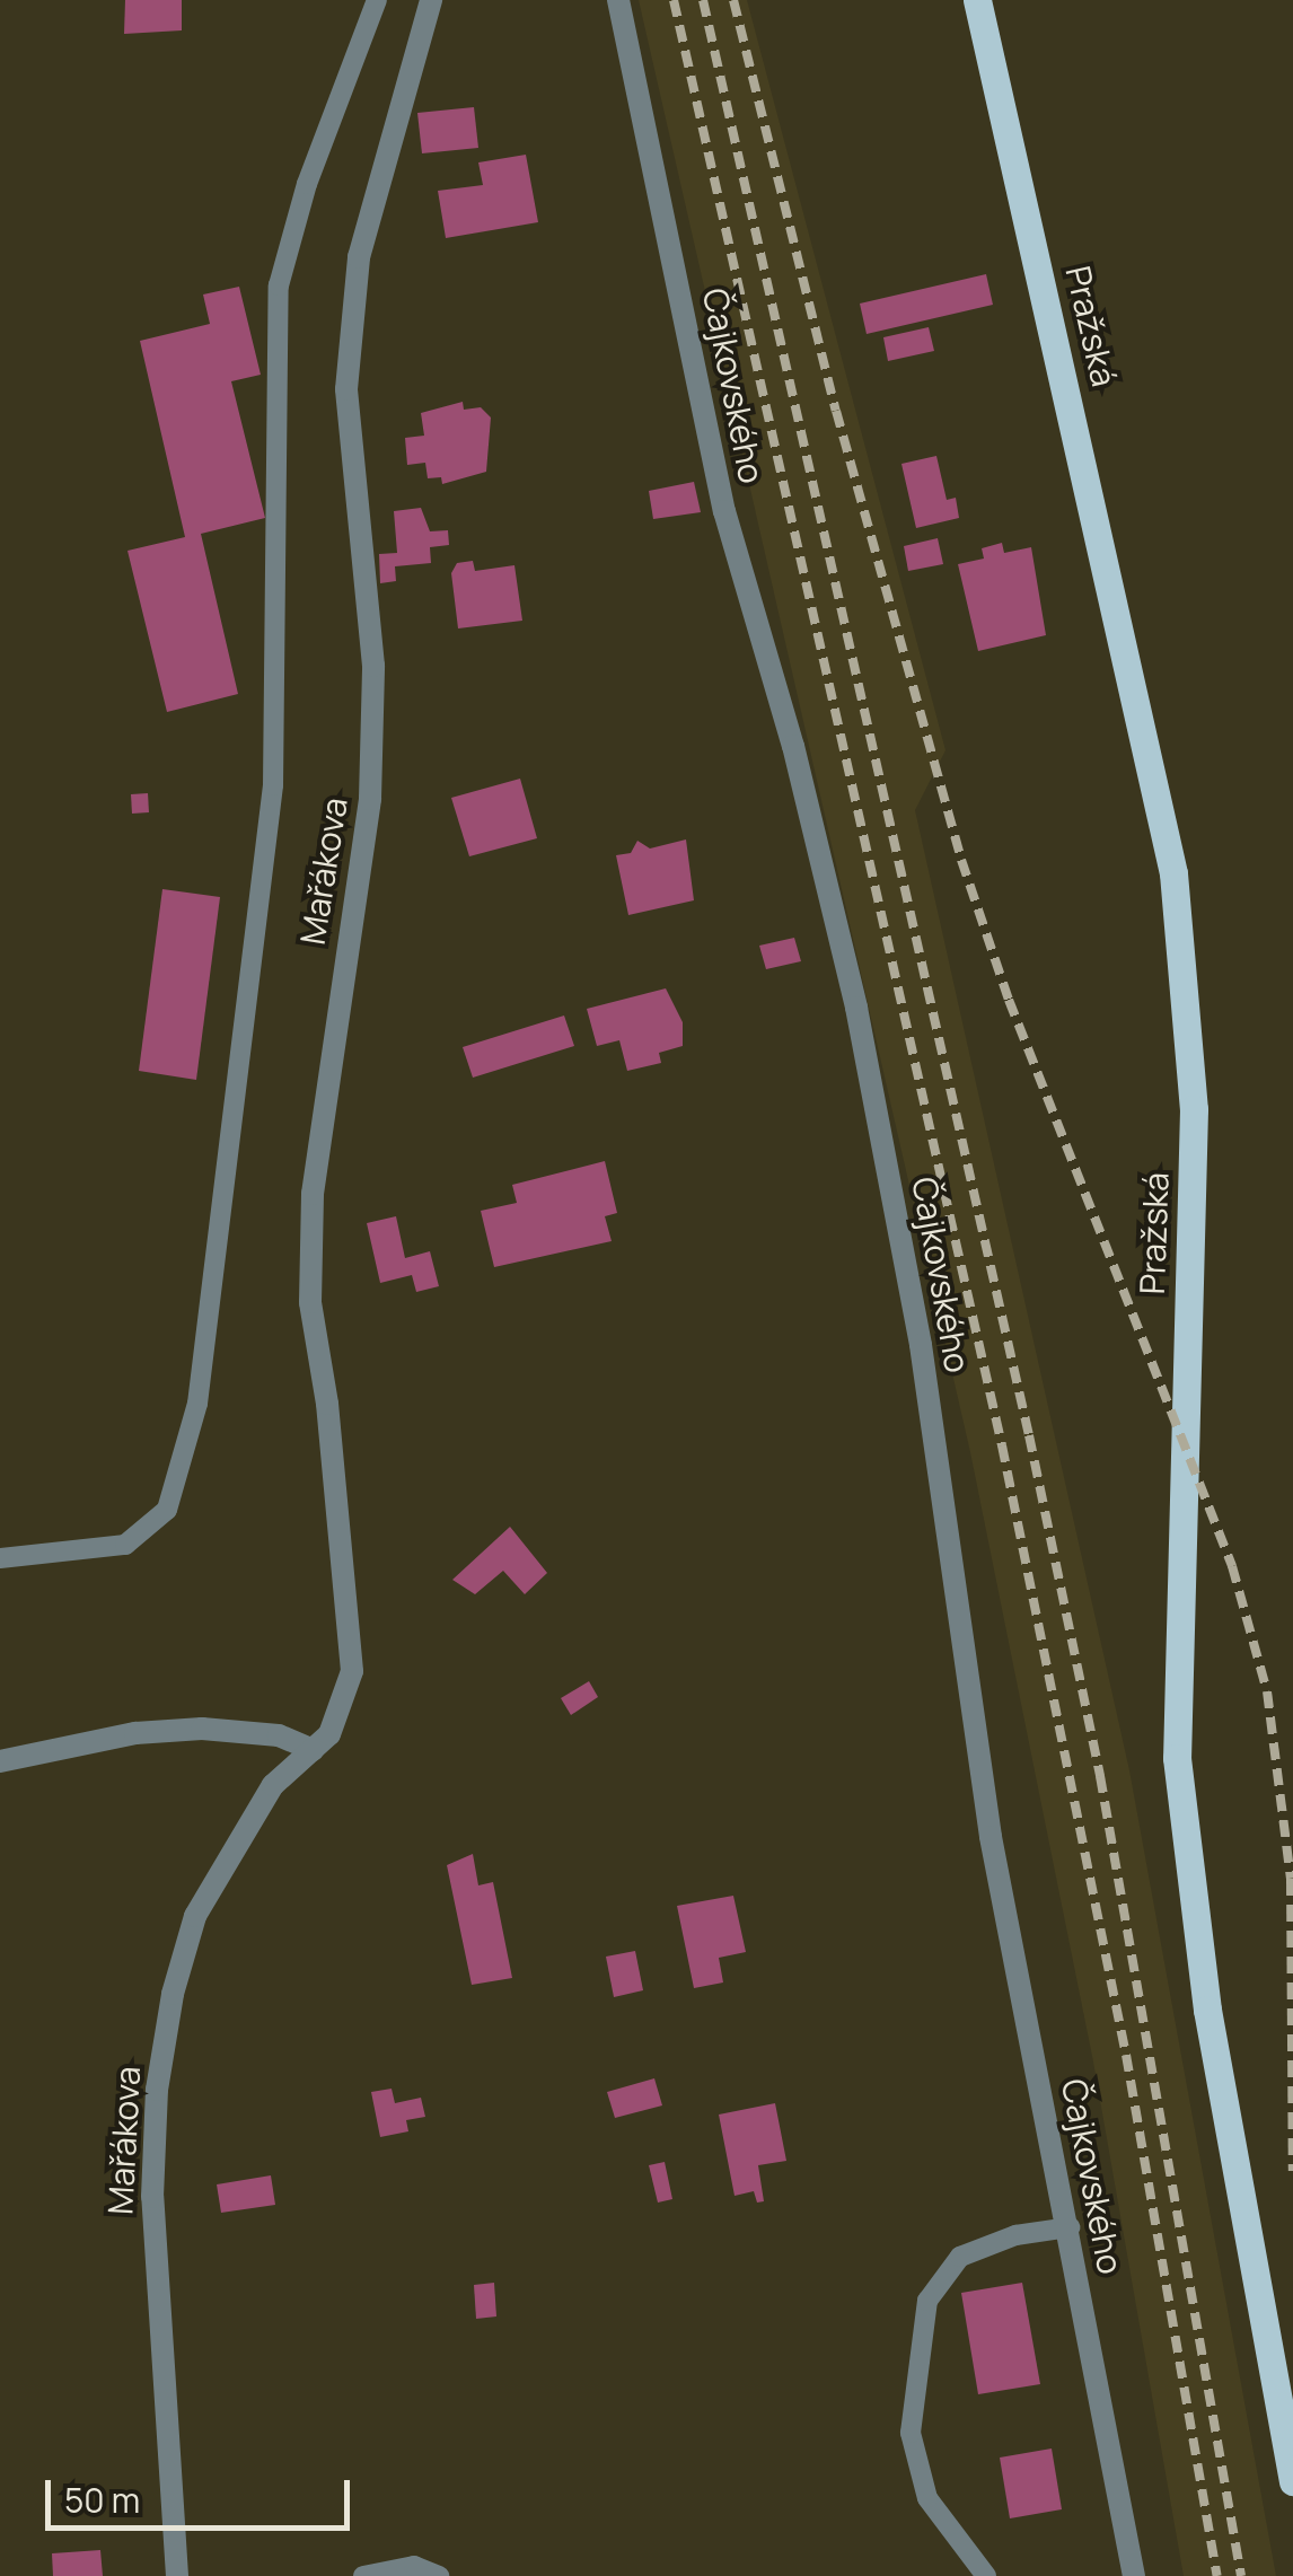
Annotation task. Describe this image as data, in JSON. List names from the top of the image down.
{
  "streets": {
    "main road": ["Pražská"],
    "street": ["Čajkovského", "Mařákova"]
  },
  "scale_bar": "50 m"
}
